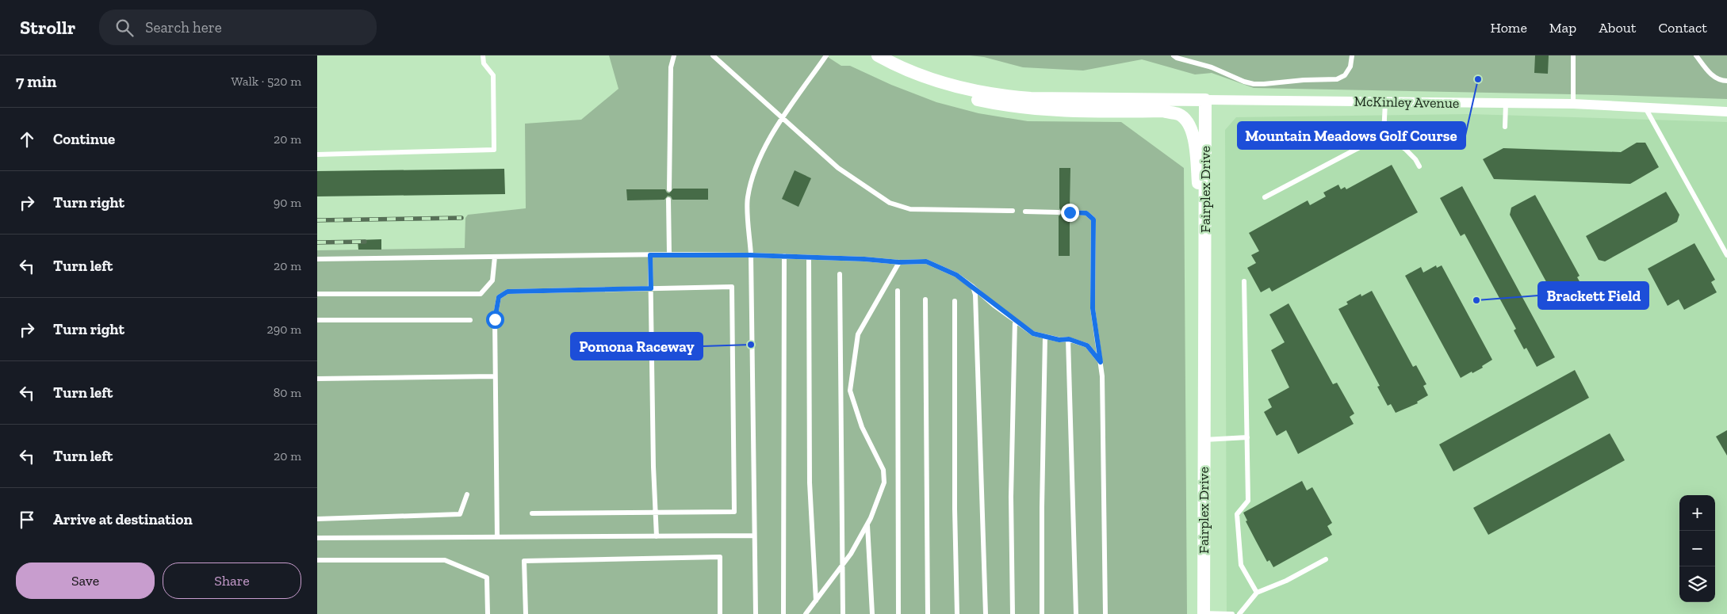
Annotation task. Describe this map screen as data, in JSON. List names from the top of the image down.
{
  "streets": {
    "street": ["McKinley Avenue", "Fairplex Drive"]
  },
  "crossings": [
    ["McKinley Avenue", "Fairplex Drive"]
  ],
  "places": ["Mountain Meadows Golf Course", "Brackett Field", "Pomona Raceway"],
  "page": {
    "header": "Strollr",
    "search": "Search here",
    "nav": [
      "Home",
      "Map",
      "About",
      "Contact"
    ],
    "heading": ["7 min", "Walk · 520 m"],
    "list": [
      ["Continue", "20 m"],
      ["Turn right", "90 m"],
      ["Turn left", "20 m"],
      ["Turn right", "290 m"],
      ["Turn left", "80 m"],
      ["Turn left", "20 m"],
      "Arrive at destination"
    ],
    "map_buttons": ["+", "−"],
    "buttons": ["Save", "Share"]
  }
}
